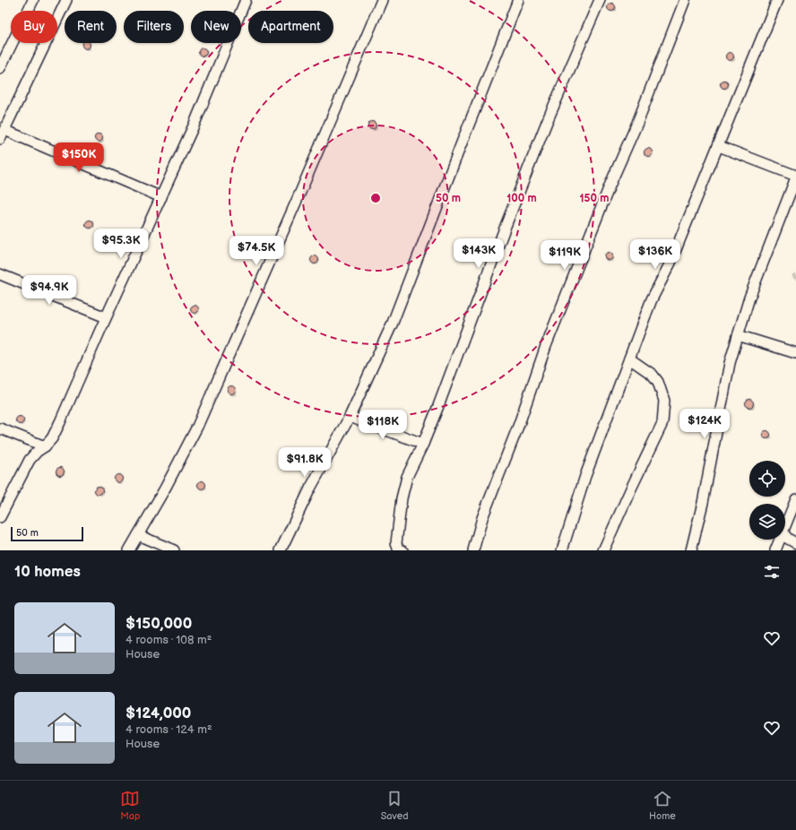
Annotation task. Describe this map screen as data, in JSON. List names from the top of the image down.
{
  "scale_bar": "50 m",
  "page": {
    "chip": [
      "Buy",
      "Rent",
      "Filters",
      "New",
      "Apartment"
    ],
    "price": [
      "$150K",
      "$95.3K",
      "$74.5K",
      "$143K",
      "$136K",
      "$119K",
      "$94.9K",
      "$124K",
      "$118K",
      "$91.8K"
    ],
    "scale": "50 m",
    "heading": "10 homes",
    "list": [
      {
        "name": "$150,000",
        "note": "4 rooms · 108 m² · House"
      },
      {
        "name": "$124,000",
        "note": "4 rooms · 124 m² · House"
      }
    ],
    "tabs": ["Map", "Saved", "Home"]
  },
  "rings": ["50 m", "100 m", "150 m"]
}
